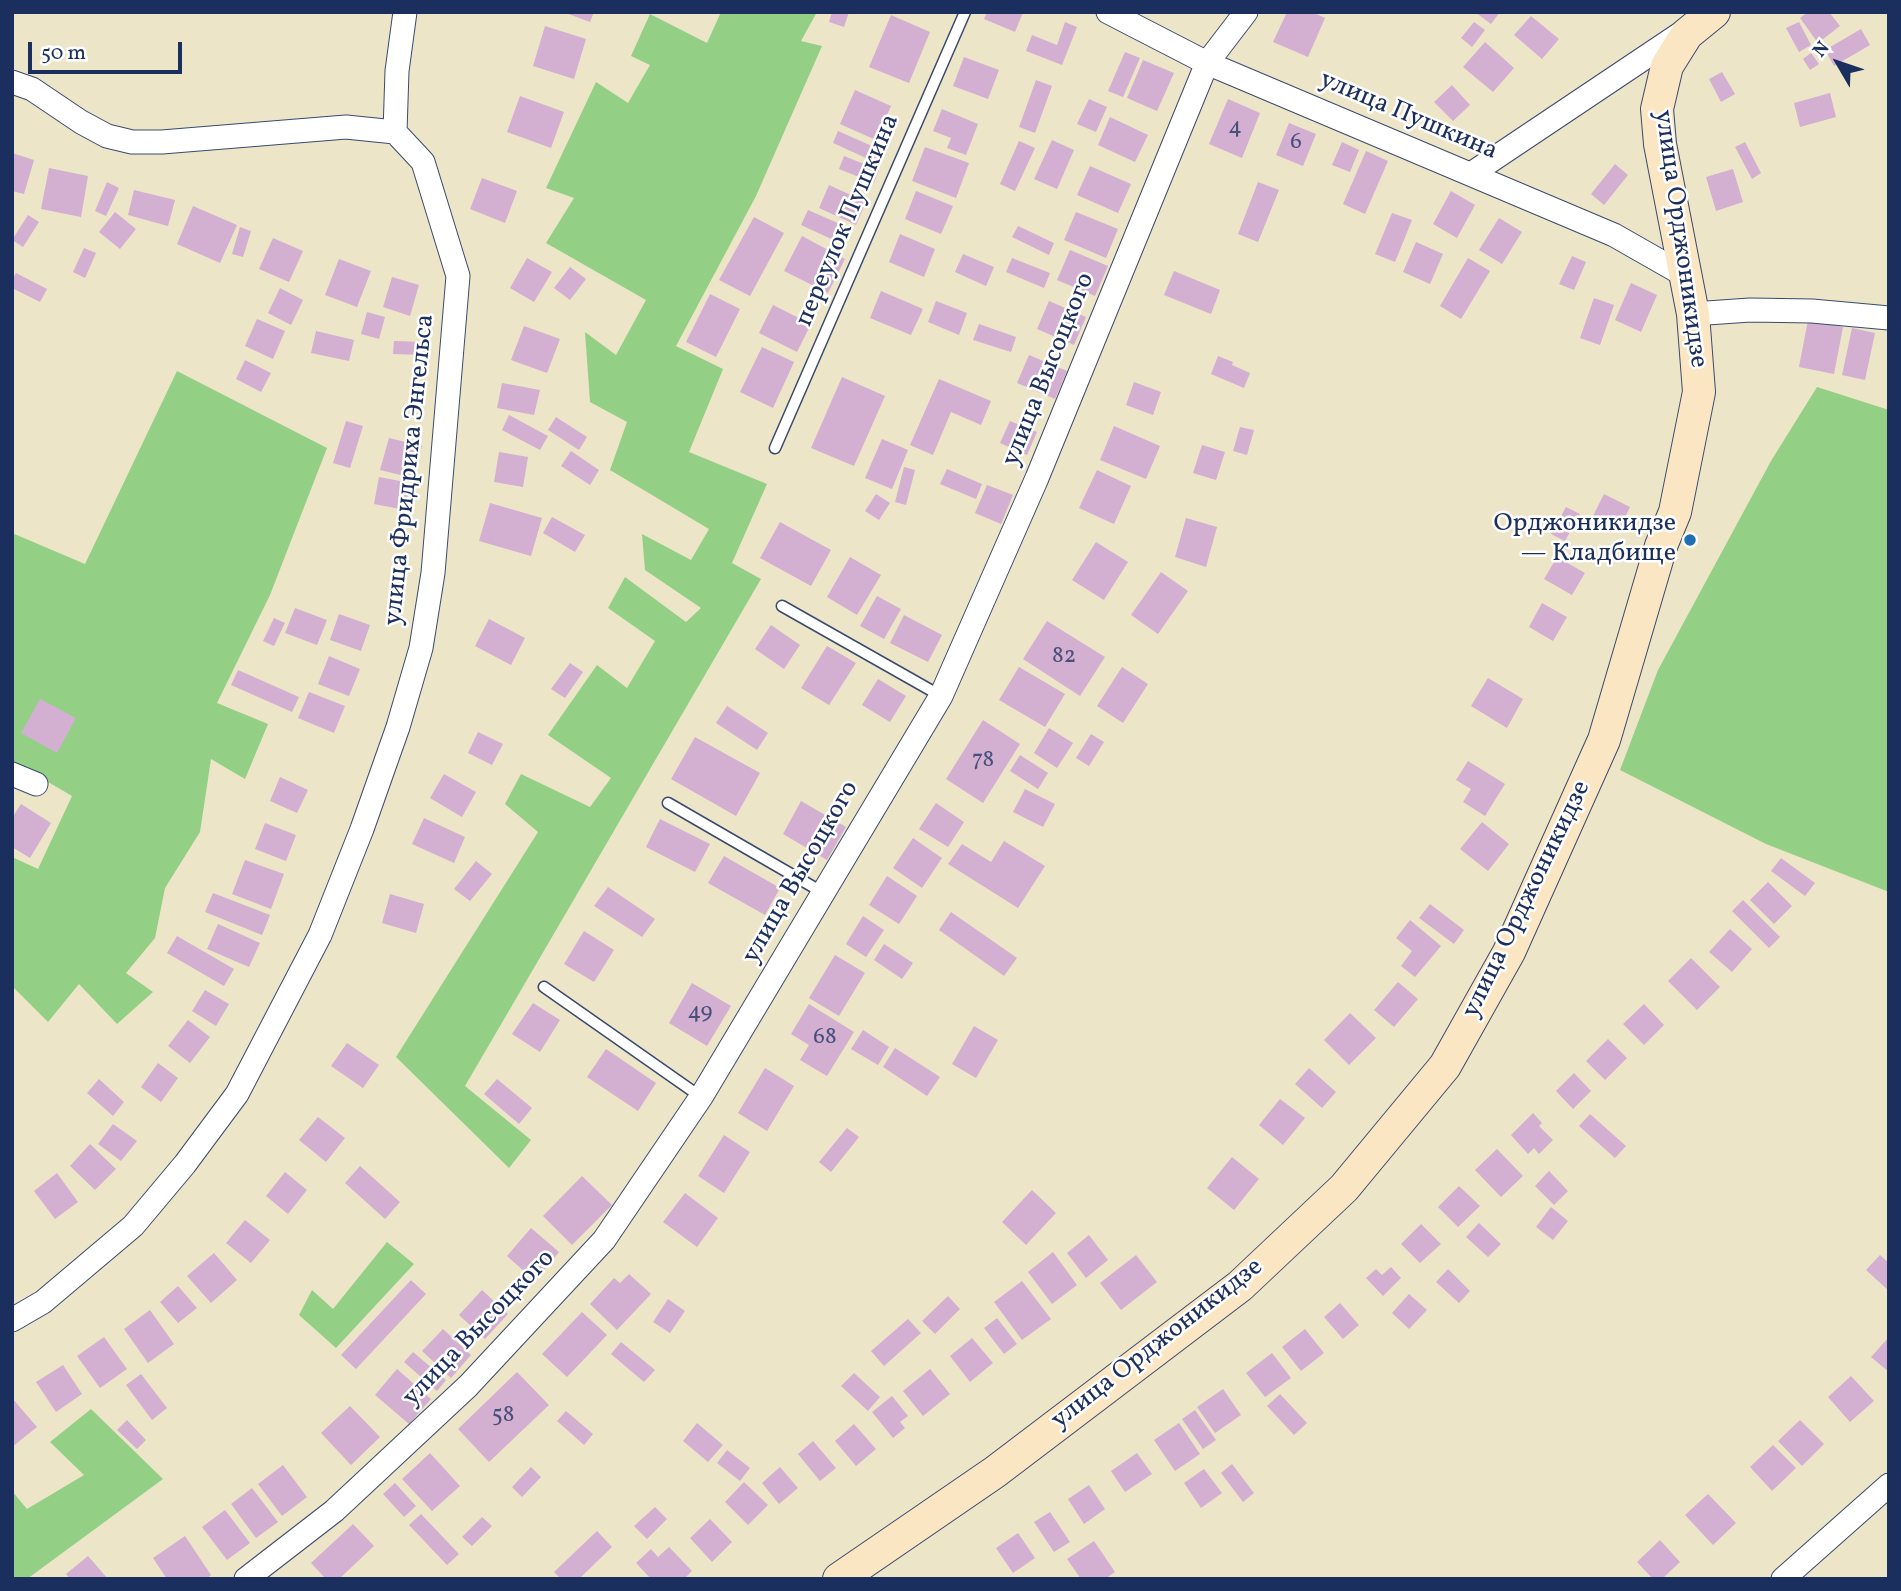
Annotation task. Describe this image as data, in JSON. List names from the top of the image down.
{
  "streets": {
    "main road": ["улица Орджоникидзе"],
    "street": ["улица Пушкина", "улица Высоцкого", "улица Фридриха Энгельса"],
    "lane": ["переулок Пушкина"]
  },
  "crossings": [
    ["улица Пушкина", "улица Орджоникидзе"],
    ["улица Пушкина", "улица Высоцкого"]
  ],
  "places": ["Орджоникидзе — Кладбище"],
  "house_numbers": [
    "4",
    "6",
    "82",
    "78",
    "49",
    "68",
    "58"
  ],
  "scale_bar": "50 m",
  "north": "top left"
}
